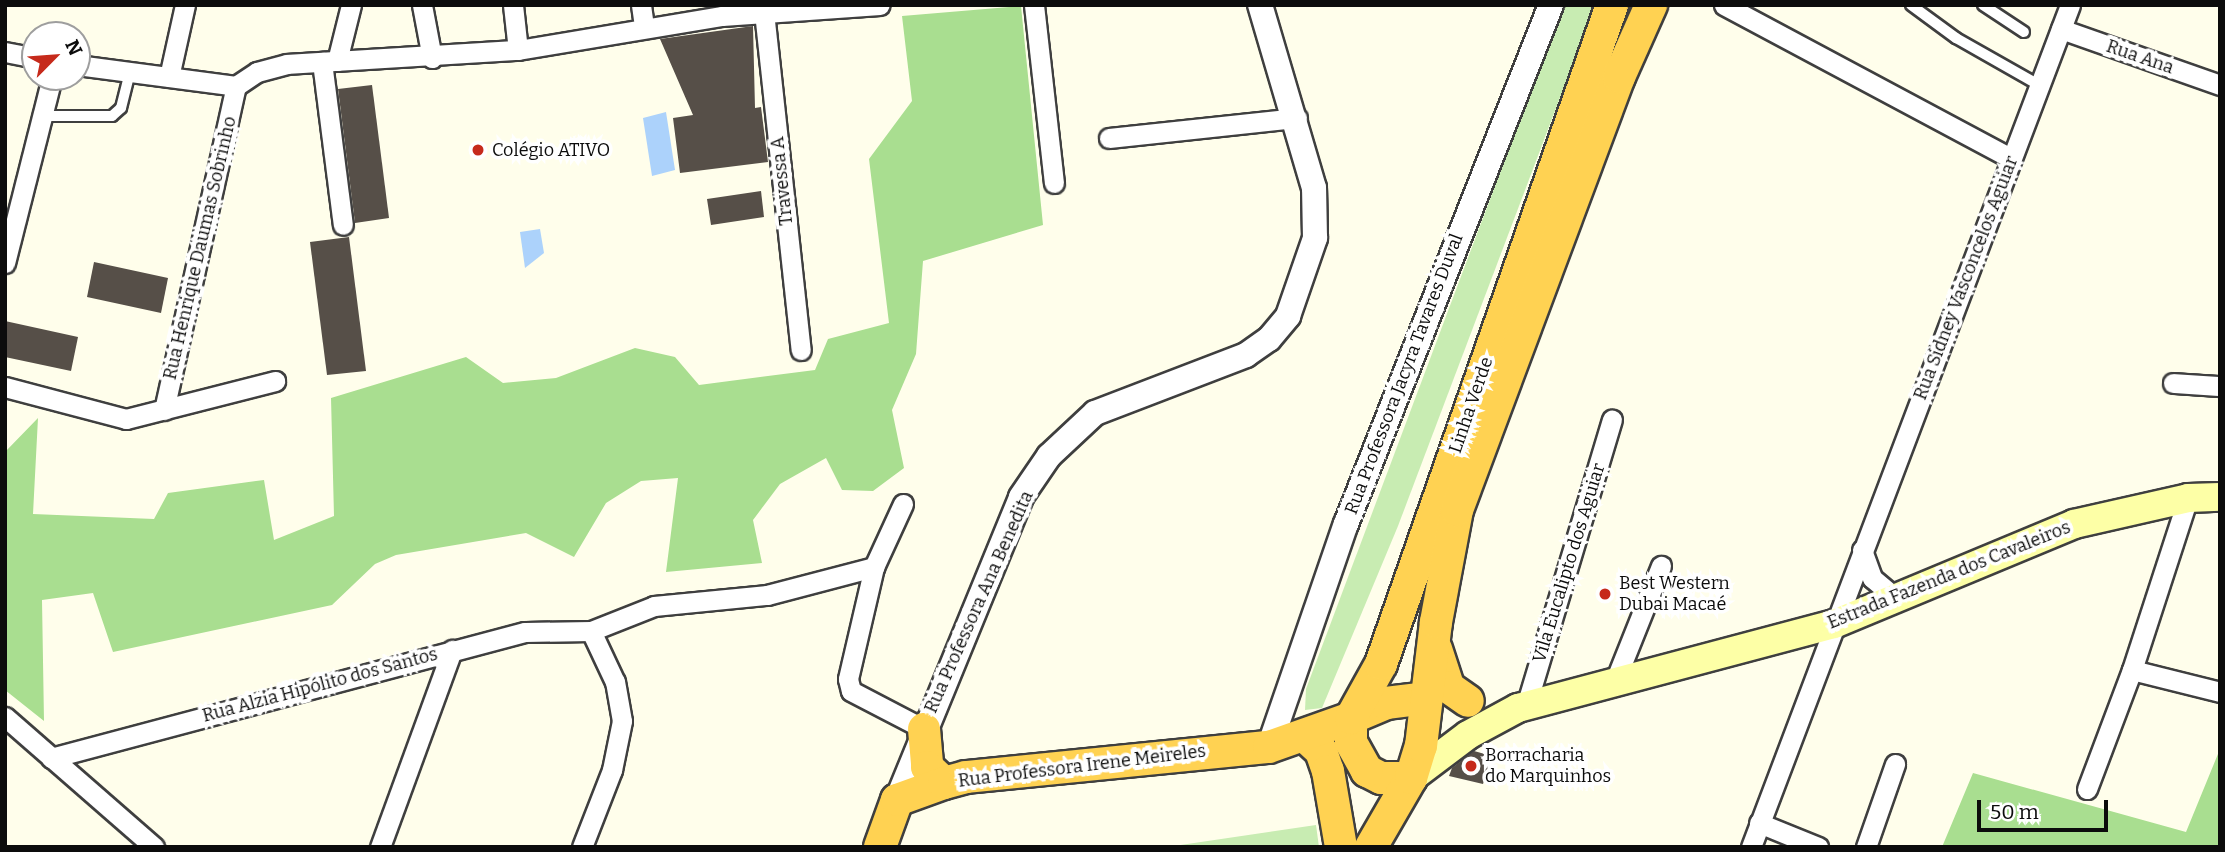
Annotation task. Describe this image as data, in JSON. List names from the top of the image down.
{
  "streets": {
    "highway": ["Linha Verde", "Rua Professora Ana Benedita", "Rua Professora Irene Meireles"],
    "main road": ["Estrada Fazenda dos Cavaleiros"],
    "street": [
      "Rua Ana",
      "Travessa A",
      "Rua Henrique Daumas Sobrinho",
      "Rua Sidney Vasconcelos Aguiar",
      "Rua Professora Jacyra Tavares Duval",
      "Vila Eucalipto dos Aguiar",
      "Rua Alzia Hipólito dos Santos"
    ]
  },
  "crossings": [
    ["Rua Ana", "Rua Sidney Vasconcelos Aguiar"],
    ["Rua Sidney Vasconcelos Aguiar", "Estrada Fazenda dos Cavaleiros"],
    ["Rua Professora Jacyra Tavares Duval", "Rua Professora Irene Meireles"],
    ["Linha Verde", "Estrada Fazenda dos Cavaleiros"],
    ["Vila Eucalipto dos Aguiar", "Estrada Fazenda dos Cavaleiros"],
    ["Rua Professora Ana Benedita", "Rua Professora Irene Meireles"]
  ],
  "places": ["Colégio ATIVO", "Best Western Dubai Macaé", "Borracharia do Marquinhos"],
  "scale_bar": "50 m",
  "north": "top right"
}
